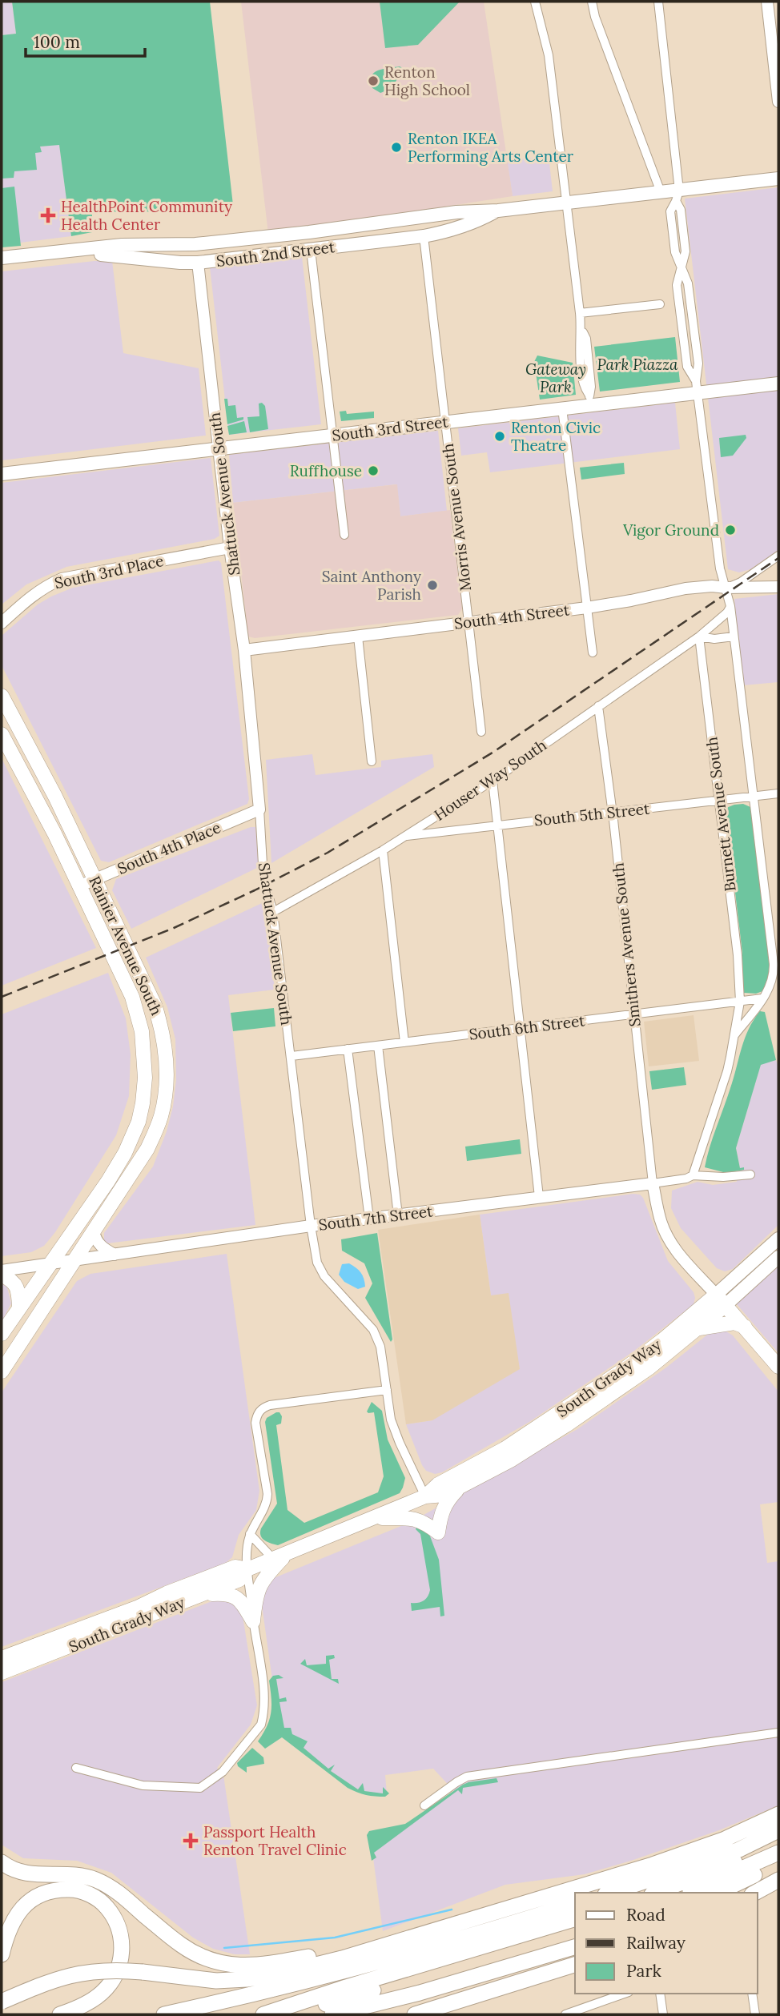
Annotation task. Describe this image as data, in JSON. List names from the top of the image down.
{
  "streets": {
    "main road": [
      "South 2nd Street",
      "South 3rd Street",
      "Rainier Avenue South",
      "South Grady Way"
    ],
    "street": [
      "Shattuck Avenue South",
      "Morris Avenue South",
      "South 3rd Place",
      "South 4th Street",
      "Houser Way South",
      "South 5th Street",
      "Burnett Avenue South",
      "South 4th Place",
      "Smithers Avenue South",
      "South 6th Street",
      "South 7th Street"
    ]
  },
  "crossings": [
    ["South 2nd Street", "Shattuck Avenue South"],
    ["South 2nd Street", "Morris Avenue South"],
    ["South 2nd Street", "Burnett Avenue South"],
    ["South 3rd Street", "Shattuck Avenue South"],
    ["South 3rd Street", "Morris Avenue South"],
    ["South 3rd Street", "Burnett Avenue South"],
    ["Shattuck Avenue South", "South 3rd Place"],
    ["Shattuck Avenue South", "South 4th Street"],
    ["Shattuck Avenue South", "Houser Way South"],
    ["Shattuck Avenue South", "South 4th Place"],
    ["Shattuck Avenue South", "South 6th Street"],
    ["Shattuck Avenue South", "South 7th Street"],
    ["Shattuck Avenue South", "South Grady Way"],
    ["Morris Avenue South", "South 4th Street"],
    ["South 4th Street", "Burnett Avenue South"],
    ["Houser Way South", "South 5th Street"],
    ["Houser Way South", "Burnett Avenue South"],
    ["Houser Way South", "Smithers Avenue South"],
    ["South 5th Street", "Burnett Avenue South"],
    ["South 5th Street", "Smithers Avenue South"],
    ["Burnett Avenue South", "South 6th Street"],
    ["Burnett Avenue South", "South 7th Street"],
    ["South 4th Place", "Rainier Avenue South"],
    ["Smithers Avenue South", "South 6th Street"],
    ["Smithers Avenue South", "South 7th Street"],
    ["Rainier Avenue South", "South 7th Street"]
  ],
  "parks": ["Park Piazza", "Gateway Park"],
  "places": {
    "other": [
      "Renton High School",
      "Renton IKEA Performing Arts Center",
      "Renton Civic Theatre",
      "Ruffhouse",
      "Vigor Ground",
      "Saint Anthony Parish"
    ],
    "health": ["HealthPoint Community Health Center", "Passport Health Renton Travel Clinic"]
  },
  "legend": ["Road", "Railway", "Park"],
  "scale_bar": "100 m"
}
